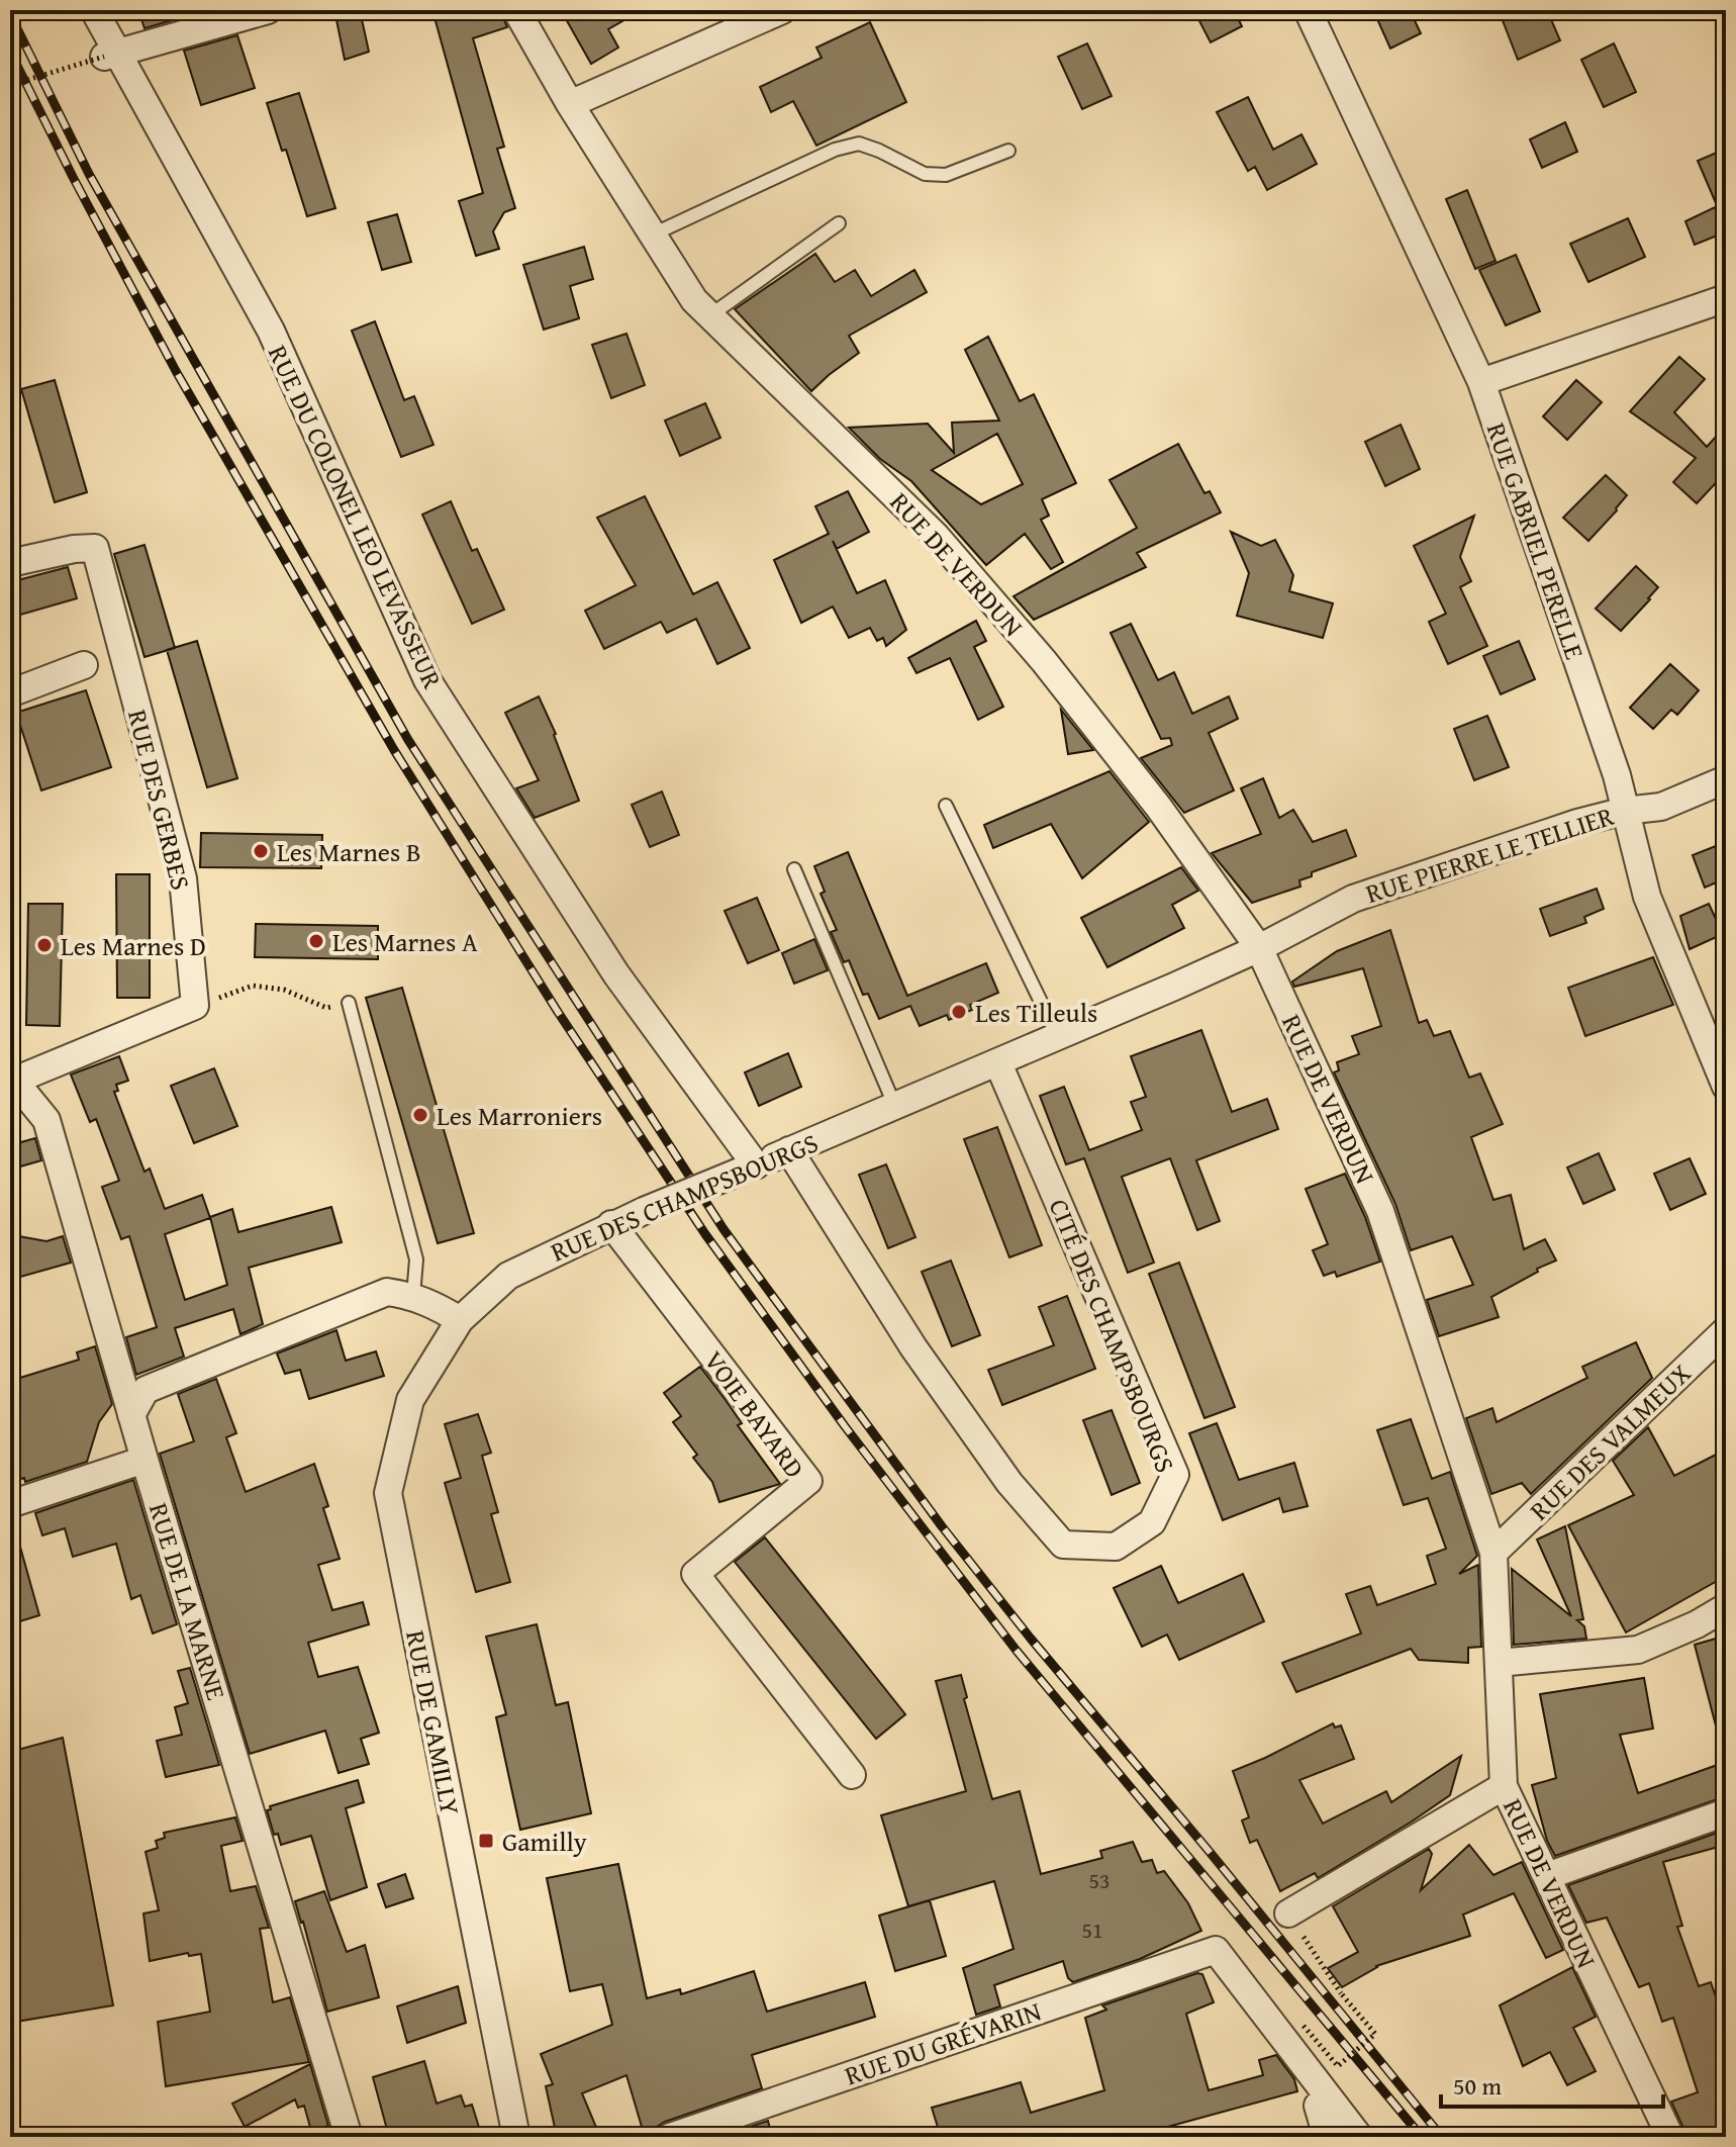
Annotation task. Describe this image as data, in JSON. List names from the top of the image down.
{
  "streets": {
    "street": [
      "RUE DU COLONEL LEO LEVASSEUR",
      "RUE GABRIEL PERELLE",
      "RUE DE VERDUN",
      "RUE DES GERBES",
      "RUE PIERRE LE TELLIER",
      "RUE DES CHAMPSBOURGS",
      "CITÉ DES CHAMPSBOURGS",
      "VOIE BAYARD",
      "RUE DES VALMEUX",
      "RUE DE LA MARNE",
      "RUE DE GAMILLY",
      "RUE DU GRÉVARIN"
    ]
  },
  "crossings": [
    ["RUE DU COLONEL LEO LEVASSEUR", "RUE DES CHAMPSBOURGS"],
    ["RUE GABRIEL PERELLE", "RUE PIERRE LE TELLIER"],
    ["RUE DE VERDUN", "RUE PIERRE LE TELLIER"],
    ["RUE DE VERDUN", "RUE DES CHAMPSBOURGS"],
    ["RUE DE VERDUN", "RUE DES VALMEUX"],
    ["RUE PIERRE LE TELLIER", "RUE DES CHAMPSBOURGS"],
    ["RUE DES CHAMPSBOURGS", "CITÉ DES CHAMPSBOURGS"],
    ["RUE DES CHAMPSBOURGS", "VOIE BAYARD"],
    ["RUE DES CHAMPSBOURGS", "RUE DE GAMILLY"]
  ],
  "places": {
    "other": [
      "Les Marnes B",
      "Les Marnes A",
      "Les Marnes D",
      "Les Tilleuls",
      "Les Marroniers"
    ],
    "transit": ["Gamilly"]
  },
  "house_numbers": ["53", "51"],
  "scale_bar": "50 m"
}
